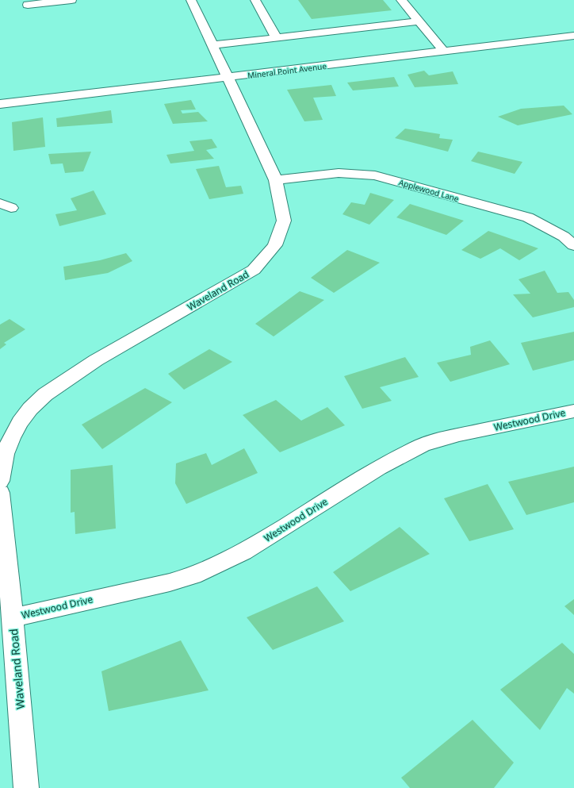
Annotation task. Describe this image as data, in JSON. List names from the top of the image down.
{
  "streets": {
    "street": [
      "Mineral Point Avenue",
      "Applewood Lane",
      "Waveland Road",
      "Westwood Drive"
    ]
  },
  "crossings": [
    ["Mineral Point Avenue", "Waveland Road"],
    ["Applewood Lane", "Waveland Road"],
    ["Waveland Road", "Westwood Drive"]
  ]
}
